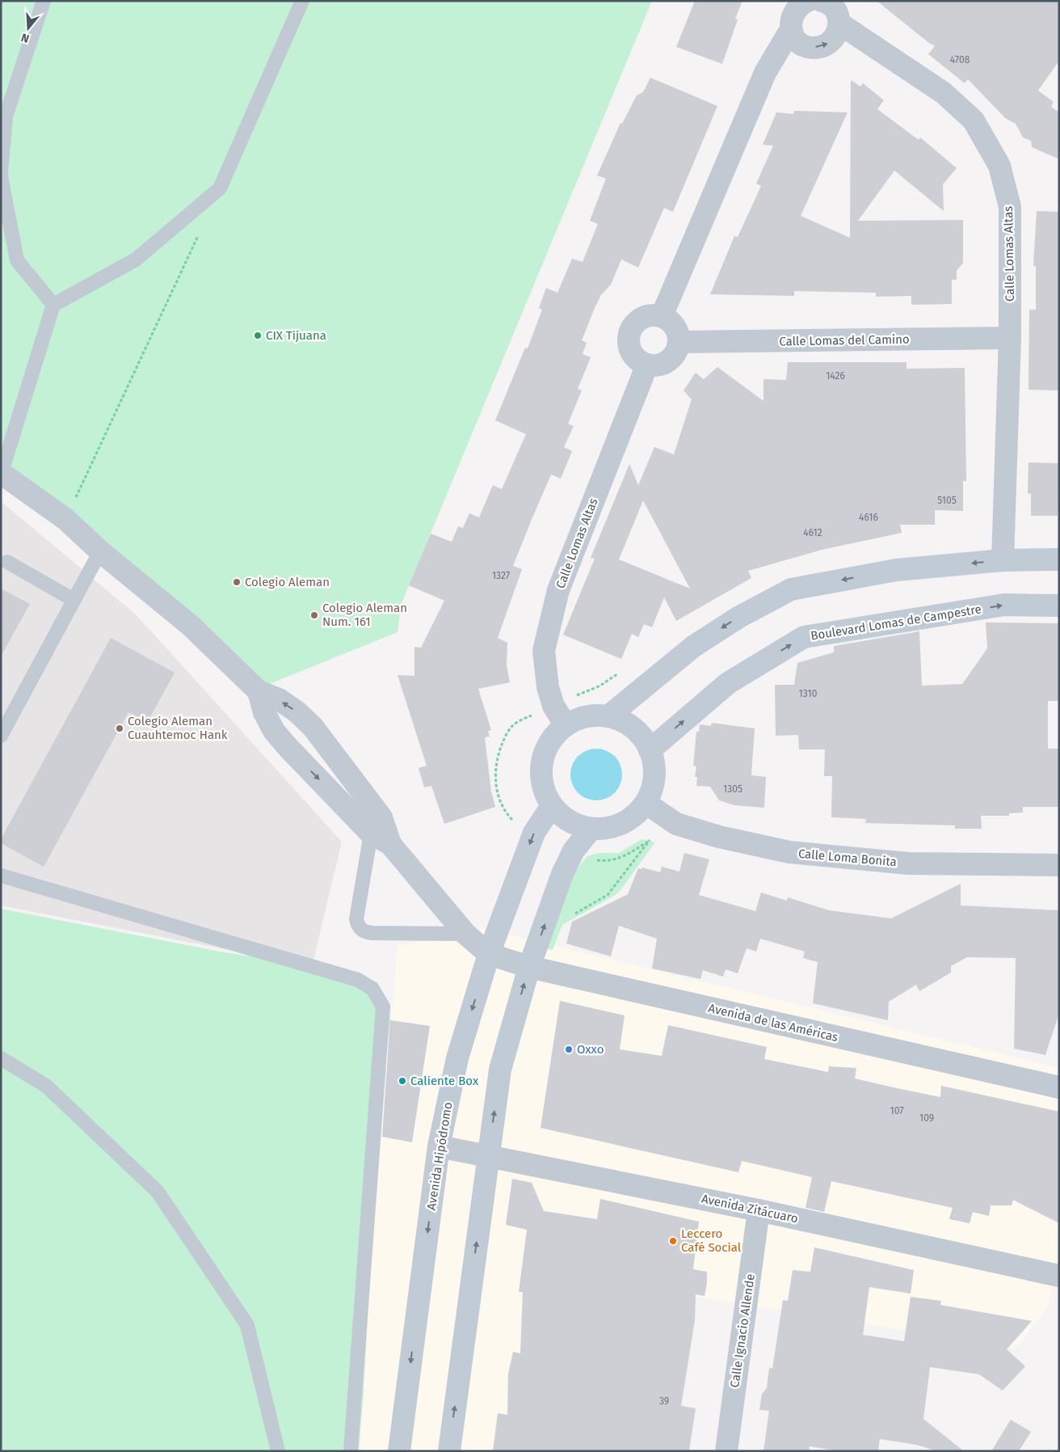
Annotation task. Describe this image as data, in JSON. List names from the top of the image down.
{
  "streets": {
    "main road": ["Boulevard Lomas de Campestre", "Avenida Hipódromo"],
    "street": [
      "Calle Lomas Altas",
      "Calle Lomas del Camino",
      "Calle Loma Bonita",
      "Avenida de las Américas",
      "Avenida Zitácuaro",
      "Calle Ignacio Allende"
    ]
  },
  "crossings": [
    ["Calle Lomas Altas", "Calle Lomas del Camino"],
    ["Calle Lomas Altas", "Boulevard Lomas de Campestre"],
    ["Calle Lomas Altas", "Calle Loma Bonita"],
    ["Calle Lomas Altas", "Avenida Hipódromo"],
    ["Boulevard Lomas de Campestre", "Calle Loma Bonita"],
    ["Boulevard Lomas de Campestre", "Avenida Hipódromo"],
    ["Calle Loma Bonita", "Avenida Hipódromo"],
    ["Avenida de las Américas", "Avenida Hipódromo"],
    ["Avenida Hipódromo", "Avenida Zitácuaro"],
    ["Avenida Zitácuaro", "Calle Ignacio Allende"]
  ],
  "places": [
    "CIX Tijuana",
    "Colegio Aleman",
    "Colegio Aleman Num. 161",
    "Colegio Aleman Cuauhtemoc Hank",
    "Oxxo",
    "Caliente Box",
    "Leccero Café Social"
  ],
  "house_numbers": [
    "4708",
    "1426",
    "5105",
    "4616",
    "4612",
    "1327",
    "1310",
    "1305",
    "107",
    "109",
    "39"
  ],
  "north": "bottom"
}
